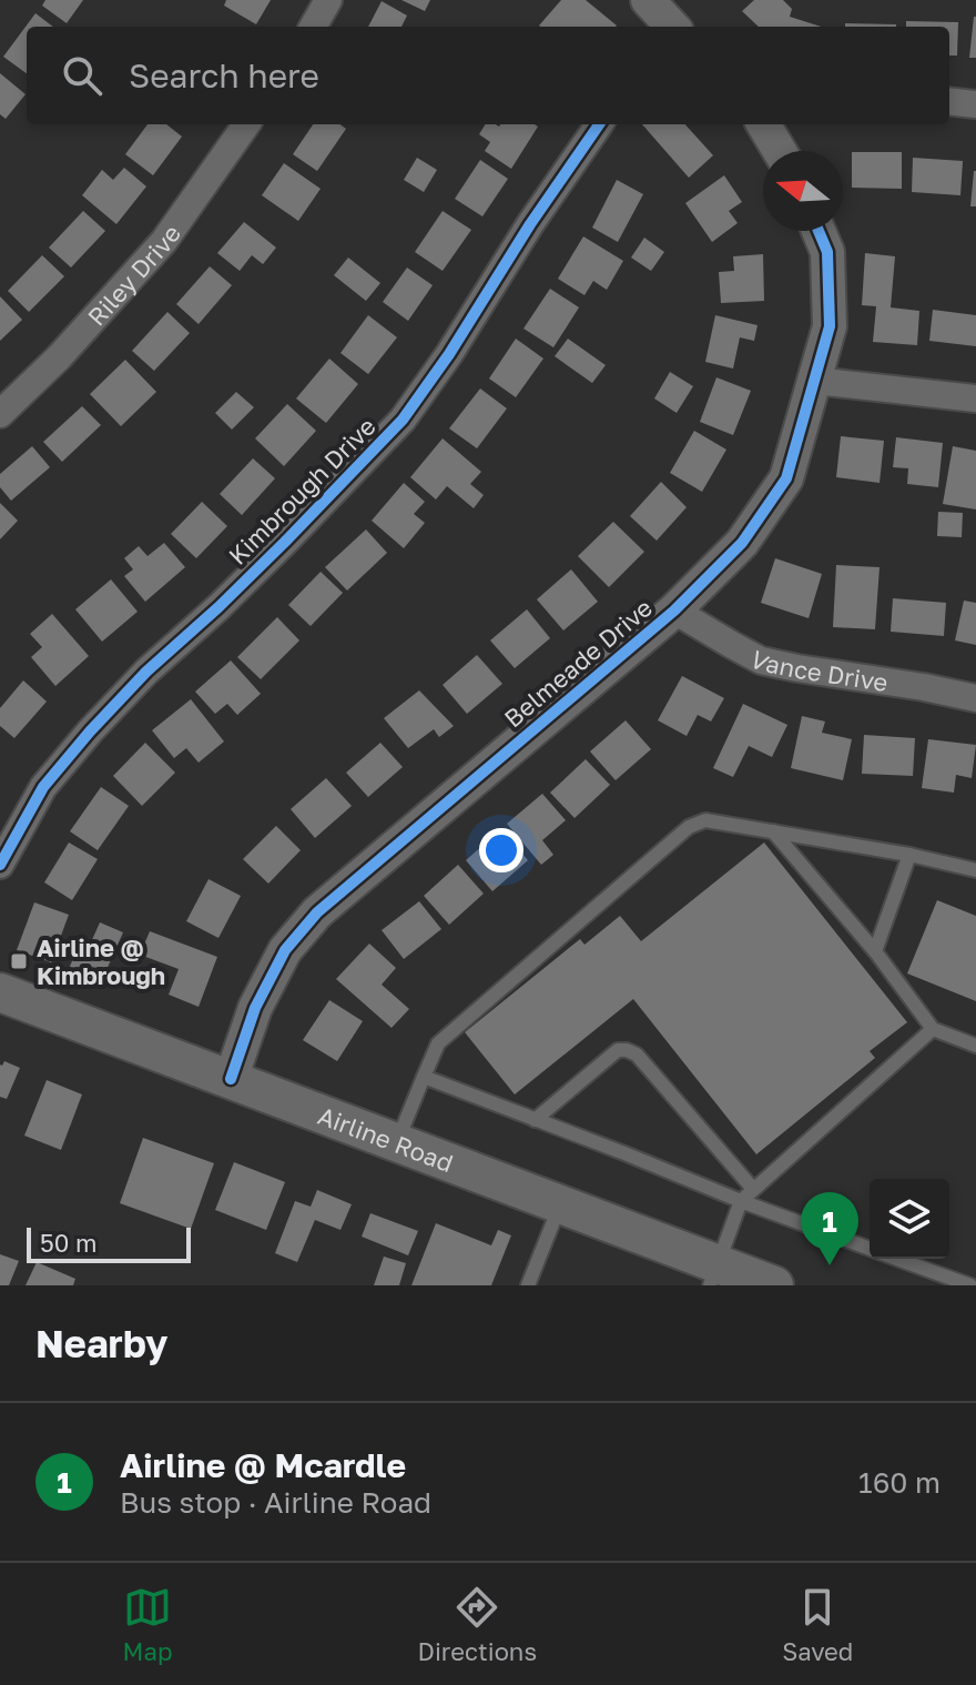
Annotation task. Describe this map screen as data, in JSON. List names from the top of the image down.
{
  "streets": {
    "main road": ["Airline Road"],
    "street": [
      "Riley Drive",
      "Kimbrough Drive",
      "Belmeade Drive",
      "Vance Drive"
    ]
  },
  "crossings": [
    ["Belmeade Drive", "Vance Drive"],
    ["Belmeade Drive", "Airline Road"]
  ],
  "places": {
    "transit": ["Airline @ Kimbrough"]
  },
  "scale_bar": "50 m",
  "north": "left",
  "page": {
    "search": "Search here",
    "pins": "1",
    "scale": "50 m",
    "heading": "Nearby",
    "list": [
      {
        "mark": "1",
        "name": "Airline @ Mcardle",
        "note": "Bus stop · Airline Road",
        "value": "160 m"
      }
    ],
    "nav": ["Map", "Directions", "Saved"]
  }
}
